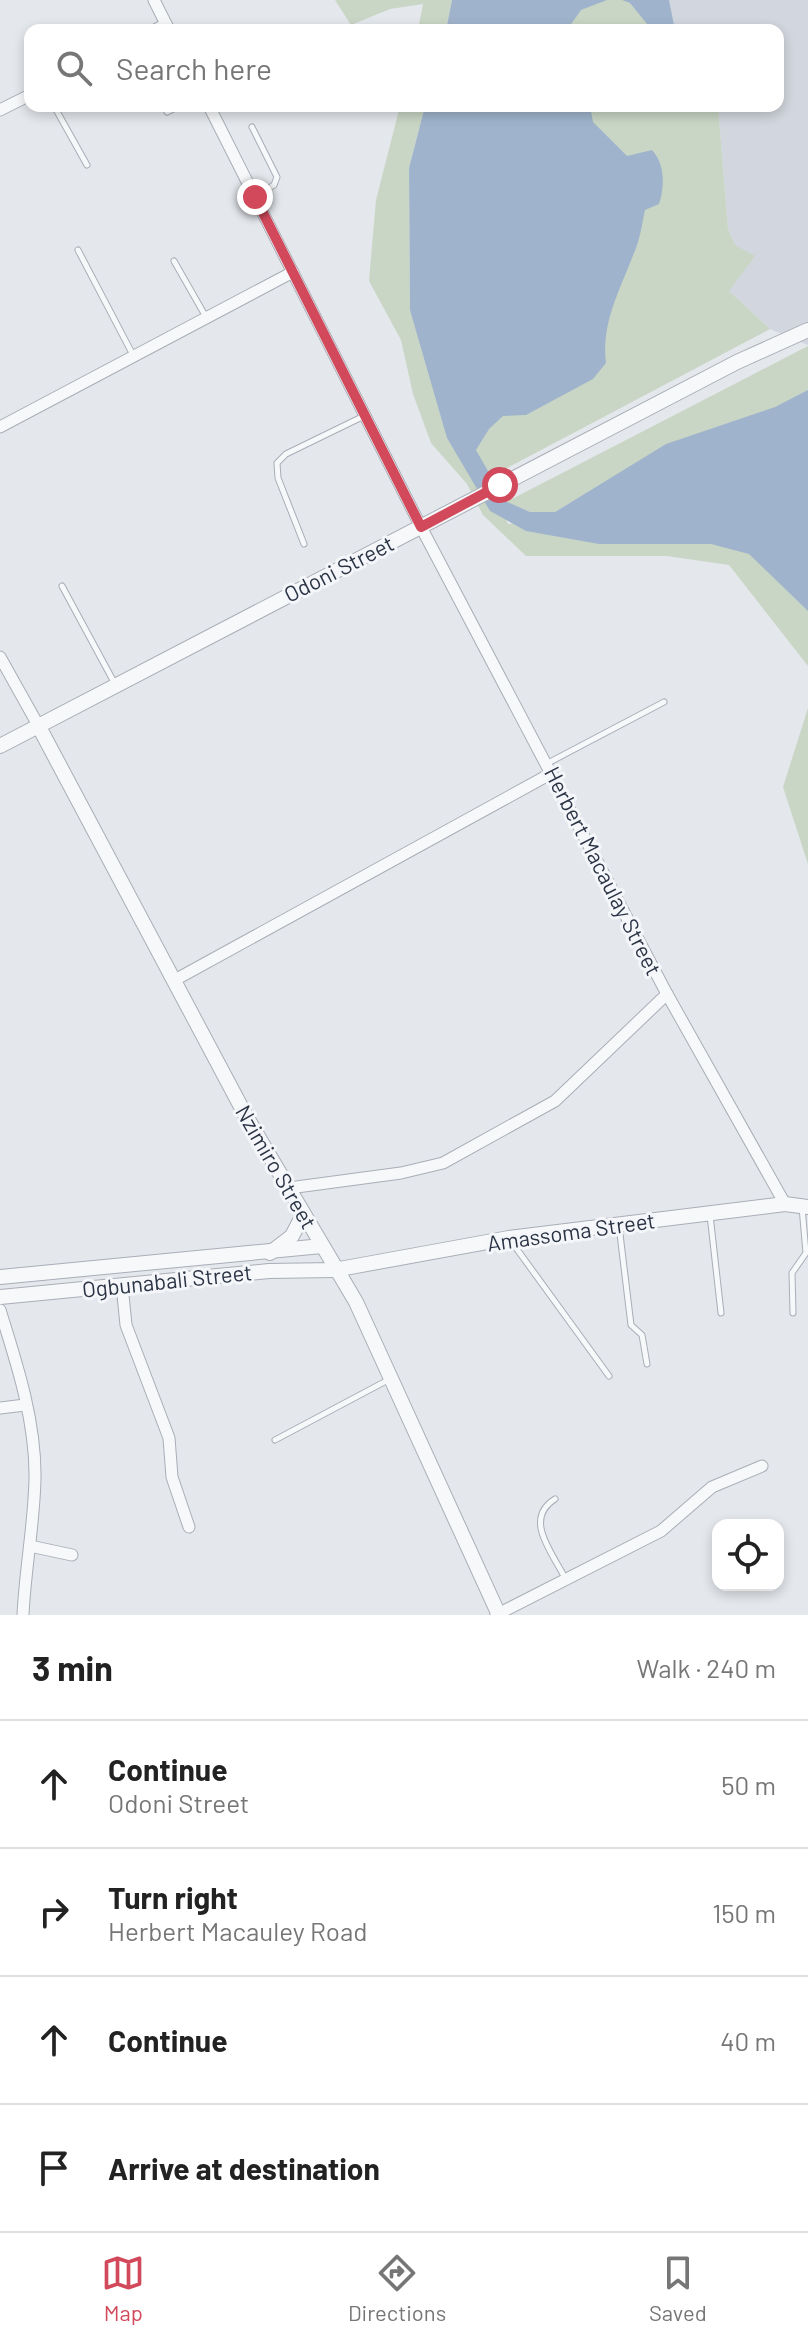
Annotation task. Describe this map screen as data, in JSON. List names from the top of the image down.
{
  "streets": {
    "street": [
      "Odoni Street",
      "Herbert Macaulay Street",
      "Nzimiro Street",
      "Amassoma Street",
      "Ogbunabali Street"
    ]
  },
  "crossings": [
    ["Odoni Street", "Herbert Macaulay Street"],
    ["Odoni Street", "Nzimiro Street"],
    ["Herbert Macaulay Street", "Amassoma Street"],
    ["Nzimiro Street", "Amassoma Street"],
    ["Nzimiro Street", "Ogbunabali Street"],
    ["Amassoma Street", "Ogbunabali Street"]
  ],
  "page": {
    "search": "Search here",
    "heading": ["3 min", "Walk · 240 m"],
    "list": [
      ["Continue", "Odoni Street", "50 m"],
      ["Turn right", "Herbert Macauley Road", "150 m"],
      ["Continue", "40 m"],
      "Arrive at destination"
    ],
    "nav": ["Map", "Directions", "Saved"]
  }
}
